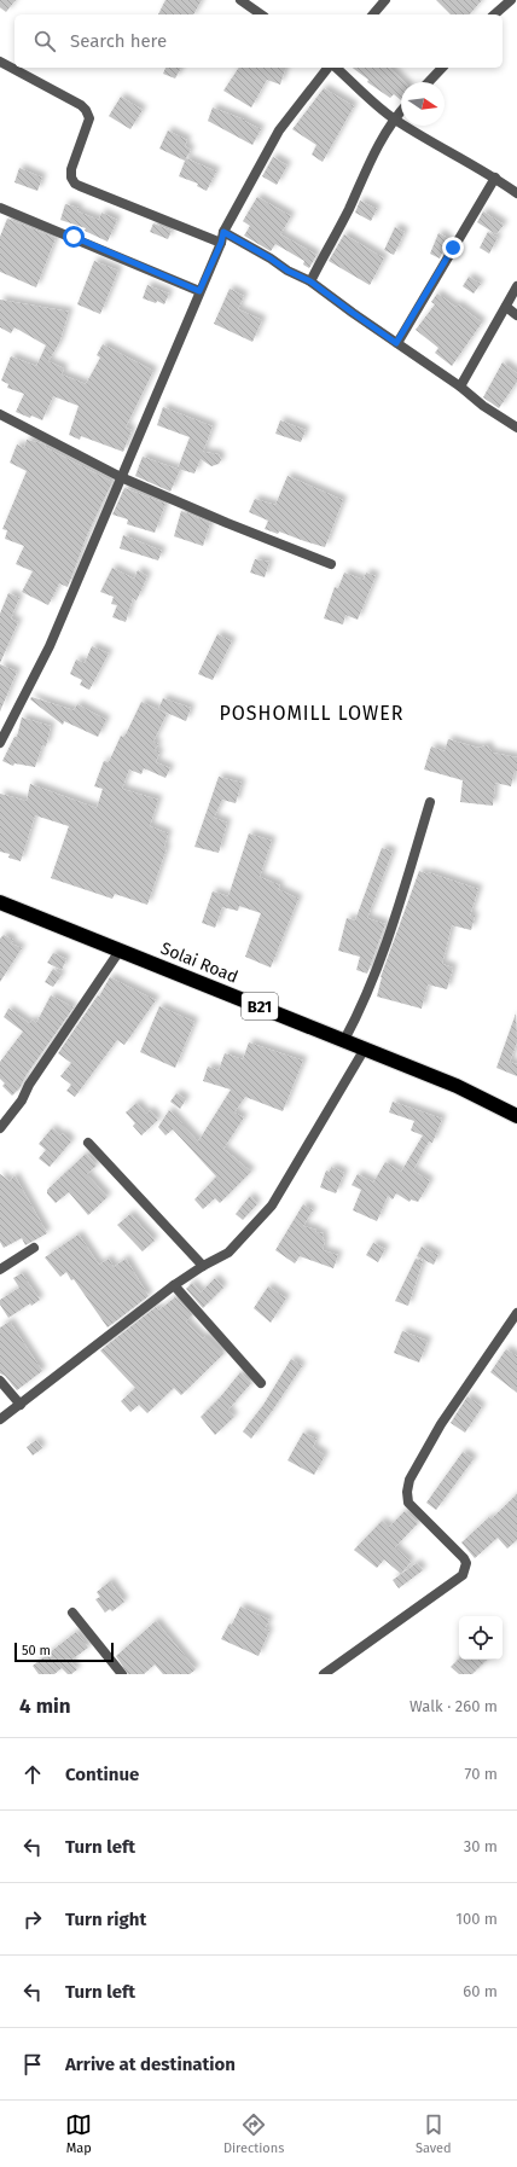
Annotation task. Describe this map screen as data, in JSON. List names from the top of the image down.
{
  "streets": {
    "highway": ["Solai Road", "B21"]
  },
  "districts": ["POSHOMILL LOWER"],
  "scale_bar": "50 m",
  "north": "right",
  "page": {
    "search": "Search here",
    "scale": "50 m",
    "heading": ["4 min", "Walk · 260 m"],
    "list": [
      ["Continue", "70 m"],
      ["Turn left", "30 m"],
      ["Turn right", "100 m"],
      ["Turn left", "60 m"],
      "Arrive at destination"
    ],
    "nav": ["Map", "Directions", "Saved"]
  }
}
